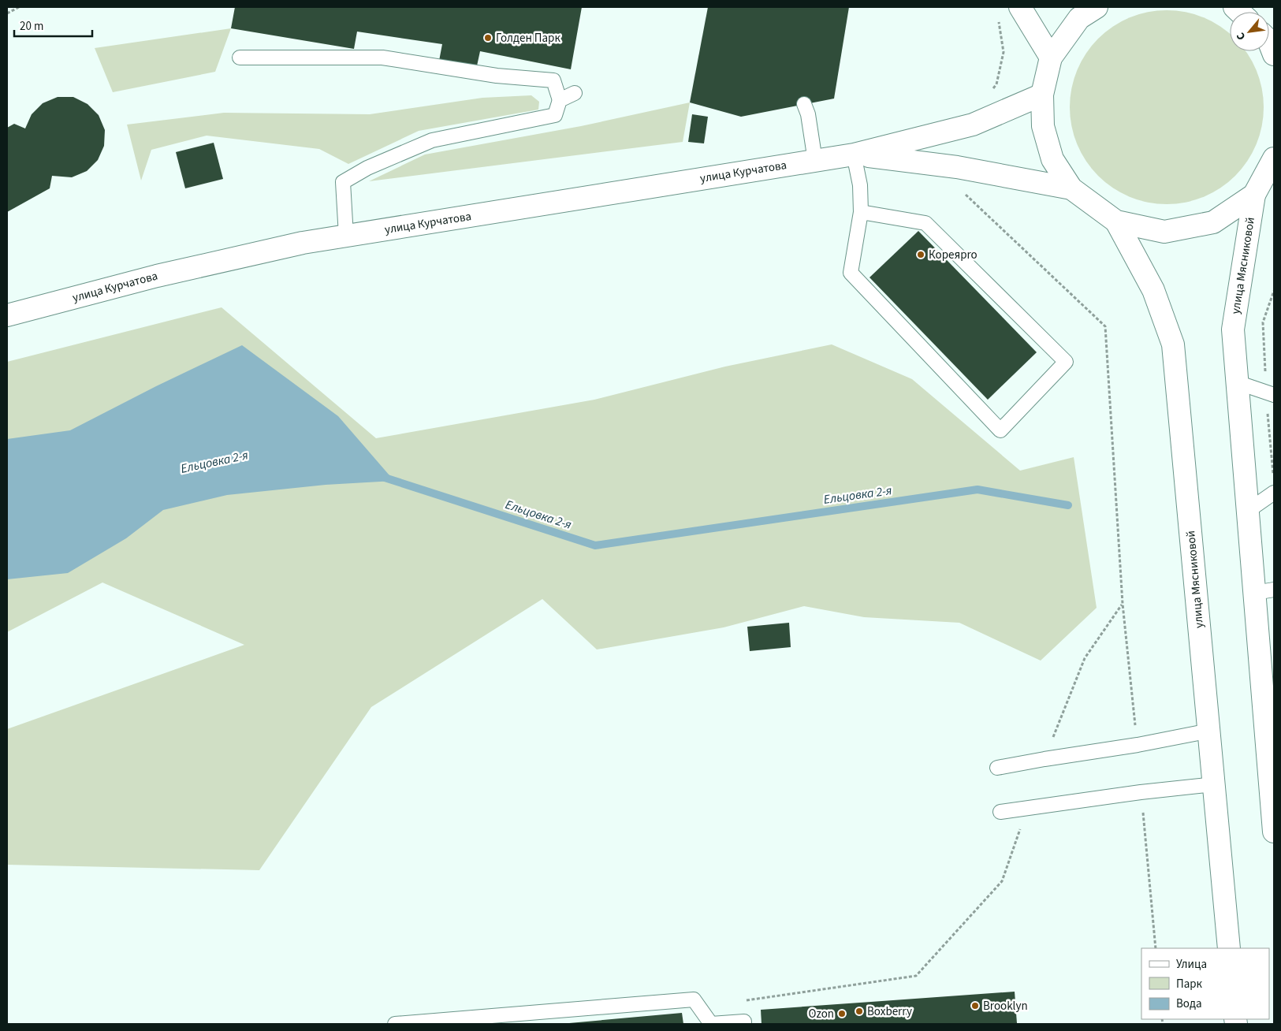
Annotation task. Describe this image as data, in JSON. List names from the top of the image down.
{
  "streets": {
    "main road": ["улица Курчатова", "улица Мясниковой"]
  },
  "water": ["Ельцовка 2-я"],
  "places": [
    "Голден Парк",
    "Кореяpro",
    "Brooklyn",
    "Boxberry",
    "Ozon"
  ],
  "legend": ["Улица", "Парк", "Вода"],
  "scale_bar": "20 m",
  "north": "bottom left"
}
